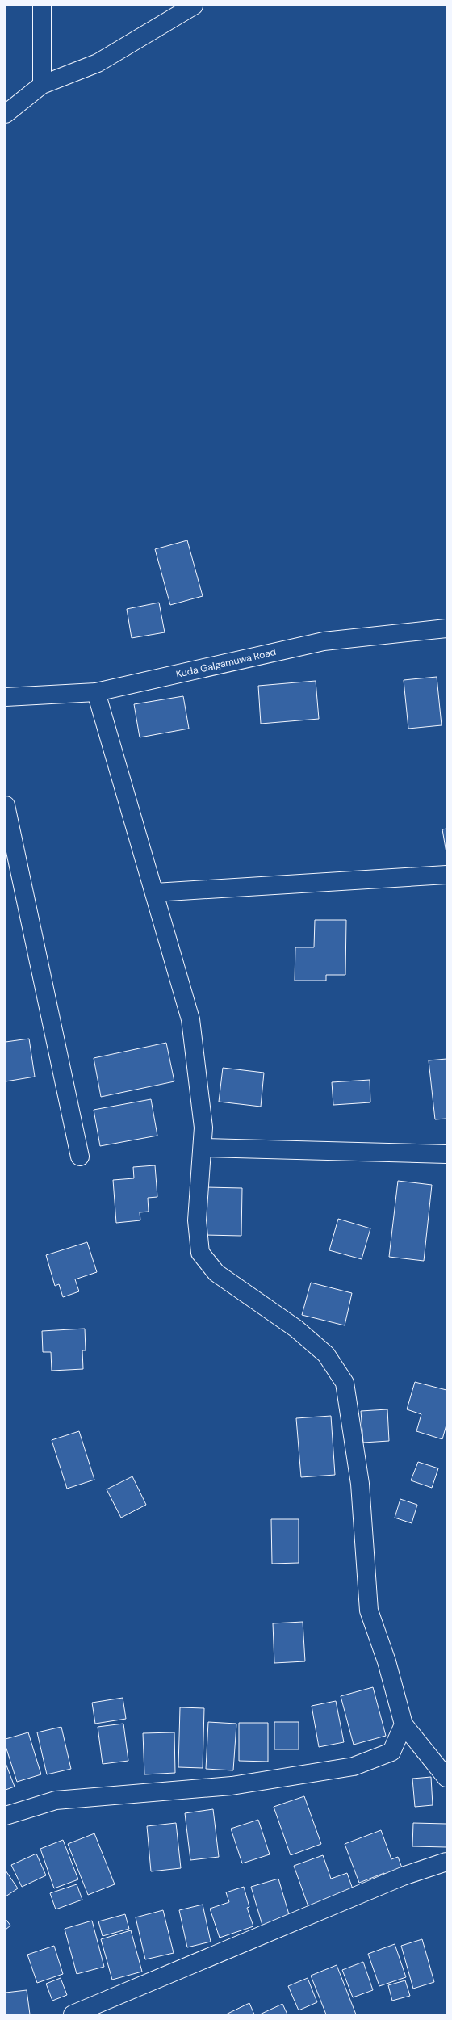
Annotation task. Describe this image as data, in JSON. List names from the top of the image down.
{
  "streets": {
    "street": ["Kuda Galgamuwa Road"]
  }
}
